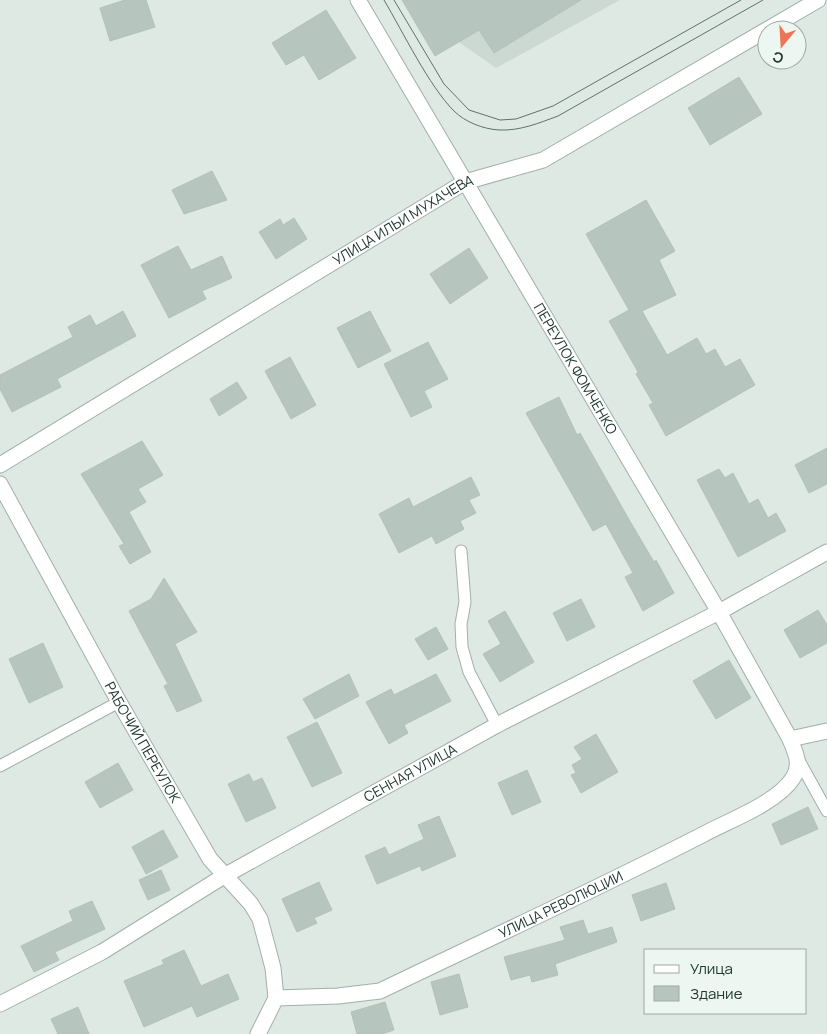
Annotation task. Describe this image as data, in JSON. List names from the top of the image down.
{
  "streets": {
    "street": [
      "УЛИЦА ИЛЬИ МУХАЧЕВА",
      "ПЕРЕУЛОК ФОМЧЕНКО",
      "РАБОЧИЙ ПЕРЕУЛОК",
      "СЕННАЯ УЛИЦА",
      "УЛИЦА РЕВОЛЮЦИИ"
    ]
  },
  "crossings": [
    ["УЛИЦА ИЛЬИ МУХАЧЕВА", "ПЕРЕУЛОК ФОМЧЕНКО"],
    ["ПЕРЕУЛОК ФОМЧЕНКО", "СЕННАЯ УЛИЦА"],
    ["РАБОЧИЙ ПЕРЕУЛОК", "СЕННАЯ УЛИЦА"],
    ["РАБОЧИЙ ПЕРЕУЛОК", "УЛИЦА РЕВОЛЮЦИИ"]
  ],
  "legend": ["Улица", "Здание"],
  "north": "bottom"
}
